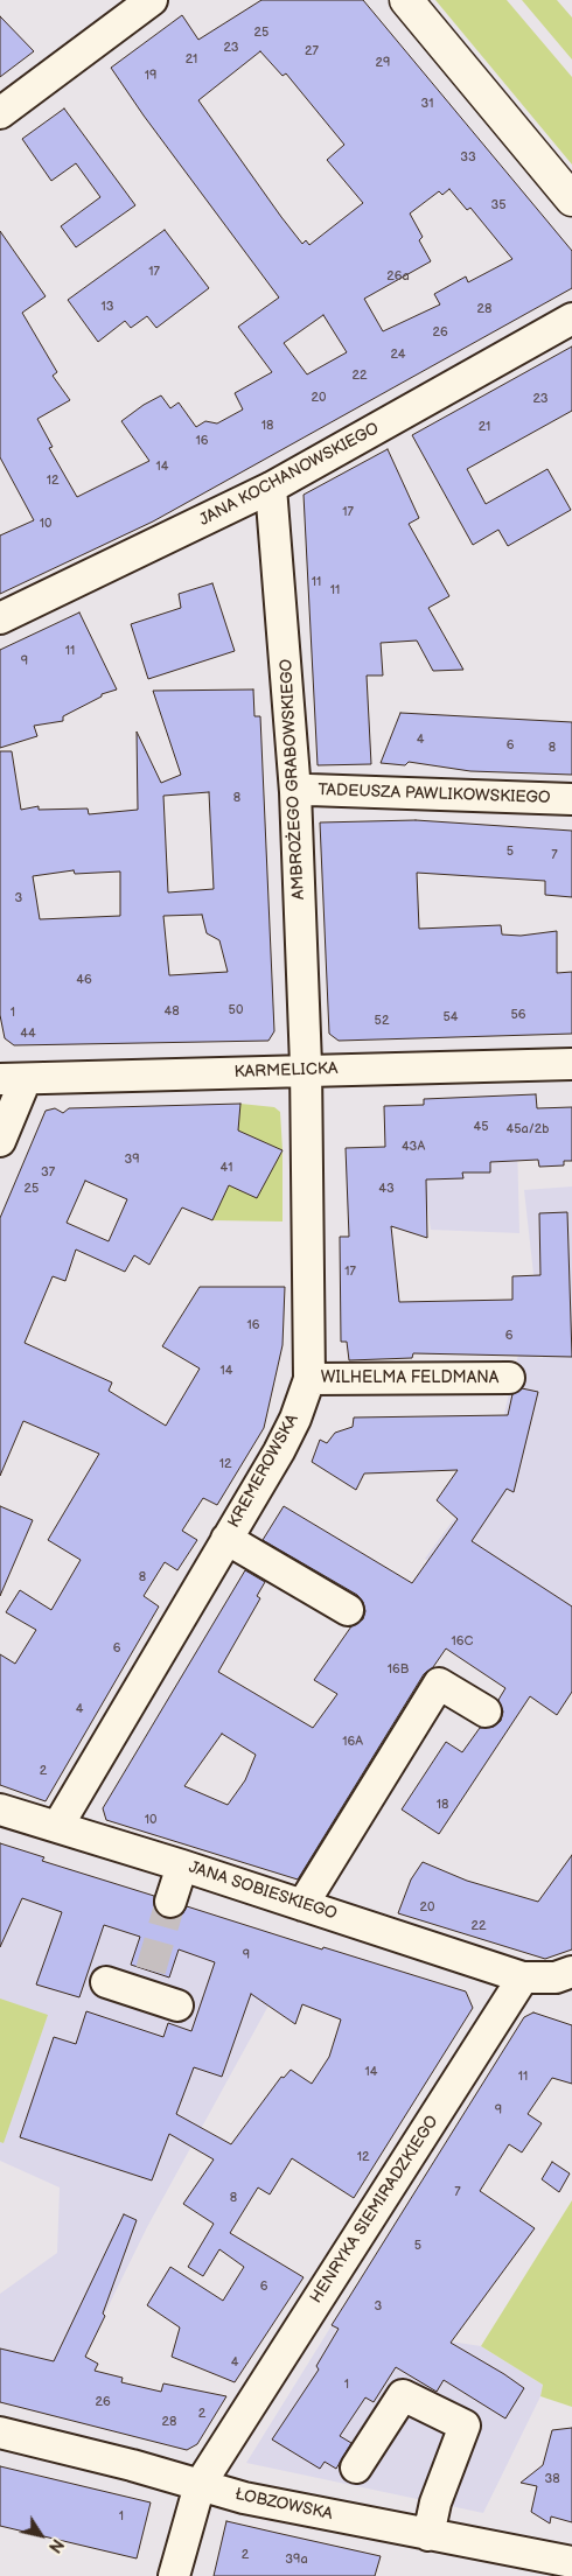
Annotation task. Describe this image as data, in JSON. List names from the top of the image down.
{
  "streets": {
    "street": [
      "JANA KOCHANOWSKIEGO",
      "AMBROŻEGO GRABOWSKIEGO",
      "TADEUSZA PAWLIKOWSKIEGO",
      "KARMELICKA",
      "WILHELMA FELDMANA",
      "KREMEROWSKA",
      "JANA SOBIESKIEGO",
      "HENRYKA SIEMIRADZKIEGO",
      "ŁOBZOWSKA"
    ]
  },
  "crossings": [
    ["JANA KOCHANOWSKIEGO", "AMBROŻEGO GRABOWSKIEGO"],
    ["AMBROŻEGO GRABOWSKIEGO", "TADEUSZA PAWLIKOWSKIEGO"],
    ["AMBROŻEGO GRABOWSKIEGO", "KARMELICKA"],
    ["AMBROŻEGO GRABOWSKIEGO", "KREMEROWSKA"],
    ["KARMELICKA", "KREMEROWSKA"],
    ["WILHELMA FELDMANA", "KREMEROWSKA"],
    ["KREMEROWSKA", "JANA SOBIESKIEGO"],
    ["JANA SOBIESKIEGO", "HENRYKA SIEMIRADZKIEGO"],
    ["HENRYKA SIEMIRADZKIEGO", "ŁOBZOWSKA"]
  ],
  "house_numbers": [
    "25",
    "23",
    "27",
    "21",
    "29",
    "19",
    "31",
    "33",
    "35",
    "17",
    "26a",
    "13",
    "28",
    "26",
    "24",
    "22",
    "20",
    "23",
    "18",
    "21",
    "16",
    "14",
    "12",
    "17",
    "10",
    "11",
    "11",
    "11",
    "9",
    "4",
    "6",
    "8",
    "8",
    "5",
    "7",
    "3",
    "46",
    "50",
    "48",
    "1",
    "56",
    "54",
    "52",
    "44",
    "45",
    "45a/2b",
    "43A",
    "39",
    "41",
    "37",
    "25",
    "43",
    "17",
    "16",
    "6",
    "14",
    "12",
    "8",
    "16C",
    "6",
    "16B",
    "4",
    "16A",
    "2",
    "18",
    "10",
    "20",
    "22",
    "9",
    "14",
    "11",
    "9",
    "12",
    "7",
    "8",
    "5",
    "6",
    "3",
    "4",
    "1",
    "26",
    "2",
    "28",
    "38",
    "1",
    "2",
    "39a"
  ],
  "north": "bottom right"
}
